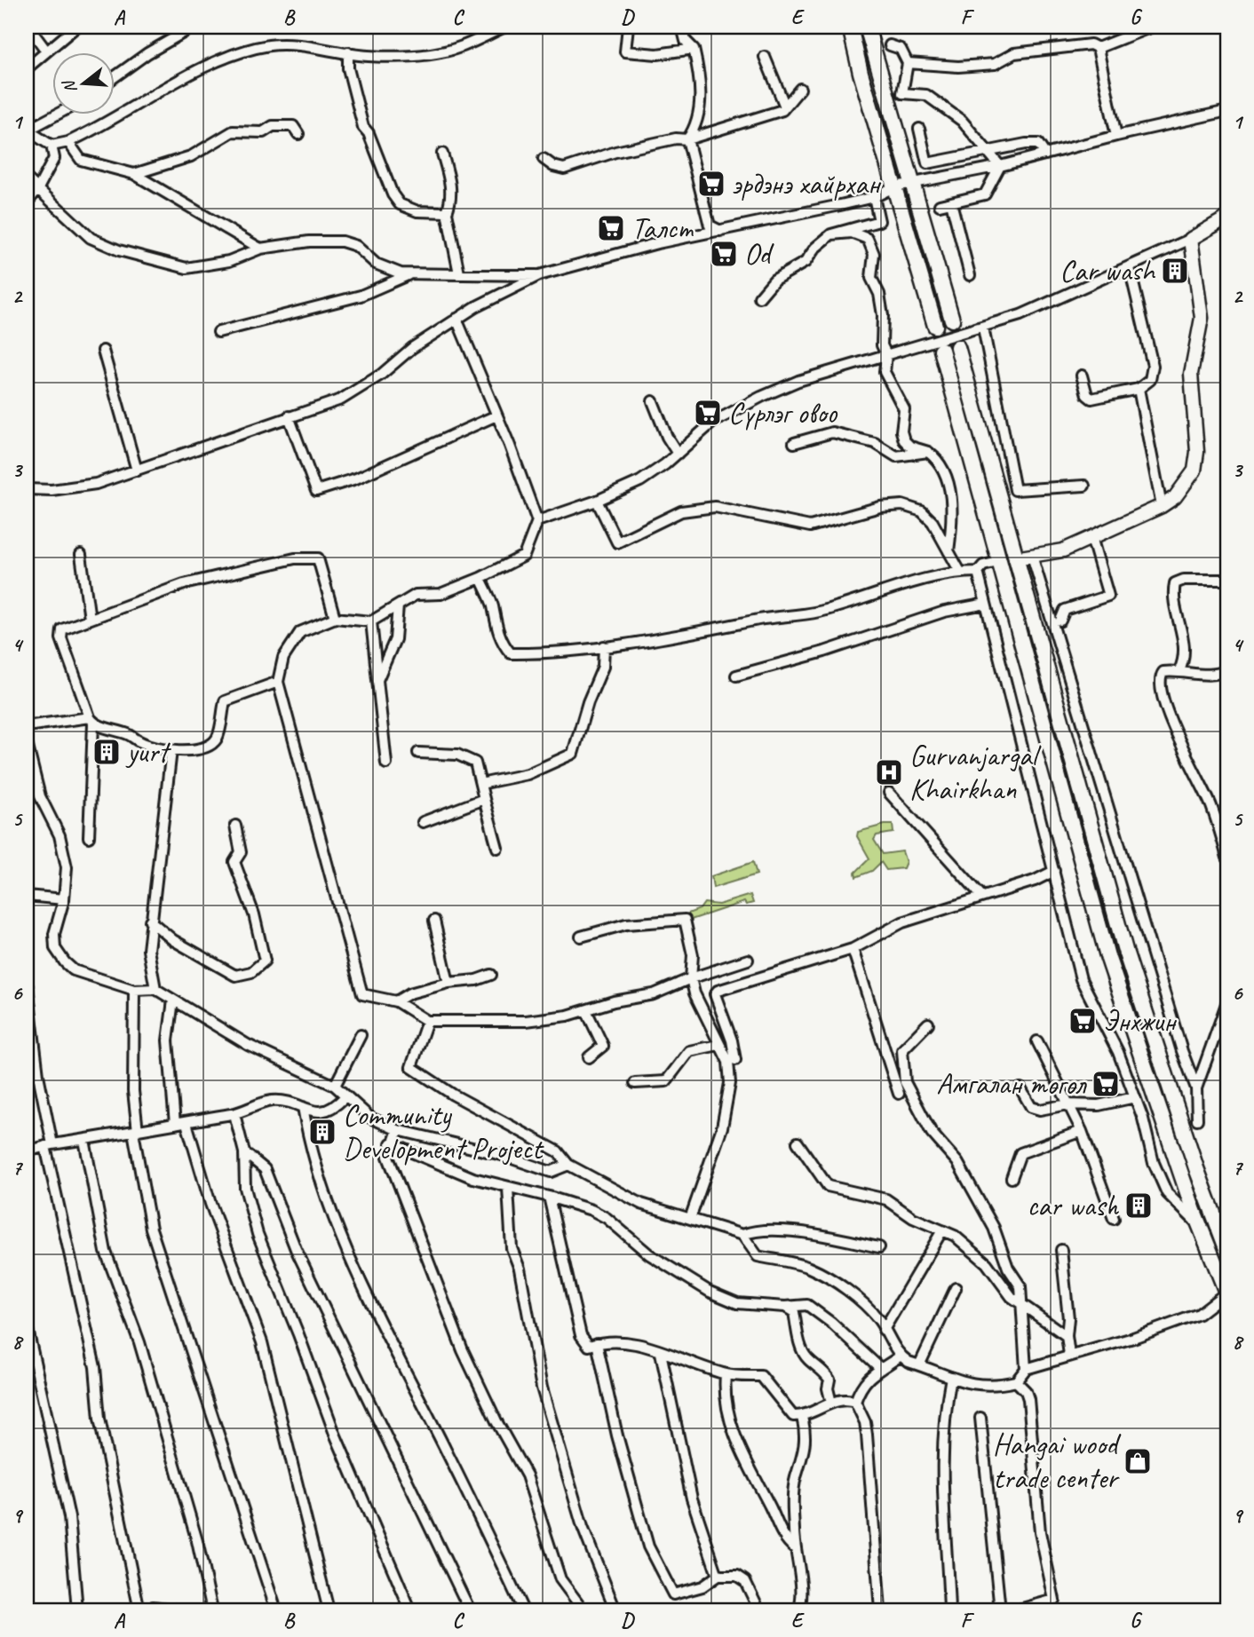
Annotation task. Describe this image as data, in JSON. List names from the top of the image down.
{
  "places": {
    "supermarket": [
      "эрдэнэ хайрхан",
      "Талст",
      "Od",
      "Сүрлэг овоо",
      "Энхжин",
      "Амгалан төгөл"
    ],
    "building": [
      "Car wash",
      "yurt",
      "Community Development Project",
      "car wash"
    ],
    "hospital": ["Gurvanjargal Khairkhan"],
    "shop": ["Hangai wood trade center"]
  },
  "north": "left",
  "grid": {
    "columns": [
      "A",
      "B",
      "C",
      "D",
      "E",
      "F",
      "G"
    ],
    "rows": [
      "1",
      "2",
      "3",
      "4",
      "5",
      "6",
      "7",
      "8",
      "9"
    ]
  }
}
